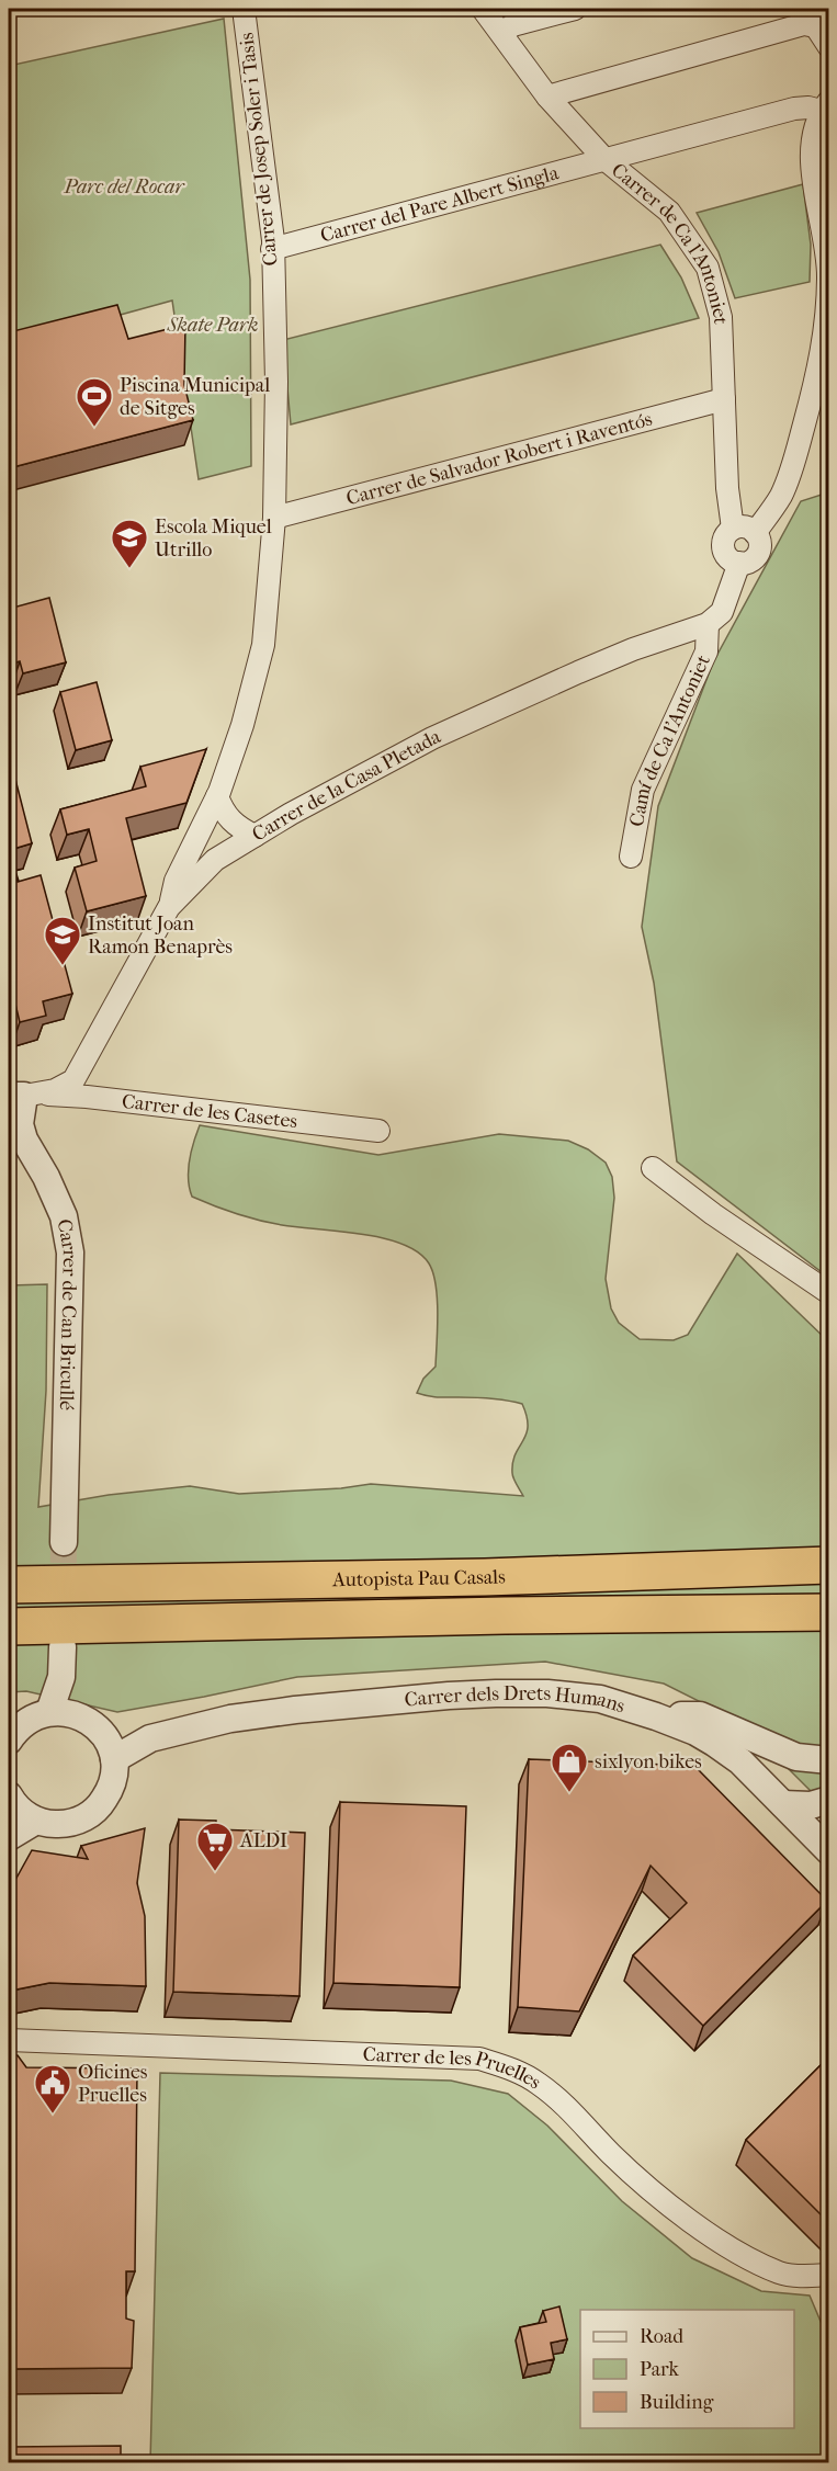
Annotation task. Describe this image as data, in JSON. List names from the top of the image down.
{
  "streets": {
    "highway": ["Autopista Pau Casals"],
    "street": [
      "Carrer de Josep Soler i Tasis",
      "Carrer del Pare Albert Singla",
      "Carrer de Ca l'Antoniet",
      "Carrer de Salvador Robert i Raventós",
      "Camí de Ca l'Antoniet",
      "Carrer de la Casa Pletada",
      "Carrer de les Casetes",
      "Carrer de Can Bricullé",
      "Carrer dels Drets Humans",
      "Carrer de les Pruelles"
    ]
  },
  "crossings": [
    ["Carrer de Josep Soler i Tasis", "Carrer del Pare Albert Singla"],
    ["Carrer de Josep Soler i Tasis", "Carrer de Salvador Robert i Raventós"],
    ["Carrer de Josep Soler i Tasis", "Carrer de la Casa Pletada"],
    ["Carrer del Pare Albert Singla", "Carrer de Ca l'Antoniet"],
    ["Carrer de Ca l'Antoniet", "Carrer de Salvador Robert i Raventós"],
    ["Camí de Ca l'Antoniet", "Carrer de la Casa Pletada"],
    ["Carrer de la Casa Pletada", "Carrer de les Casetes"],
    ["Carrer de la Casa Pletada", "Carrer de Can Bricullé"],
    ["Carrer de les Casetes", "Carrer de Can Bricullé"]
  ],
  "parks": ["Parc del Rocar", "Skate Park"],
  "places": {
    "sports": ["Piscina Municipal de Sitges"],
    "school or university": ["Escola Miquel Utrillo", "Institut Joan Ramon Benaprès"],
    "shop": ["sixlyon bikes"],
    "supermarket": ["ALDI"],
    "public building": ["Oficines Pruelles"]
  },
  "legend": ["Road", "Park", "Building"]
}
